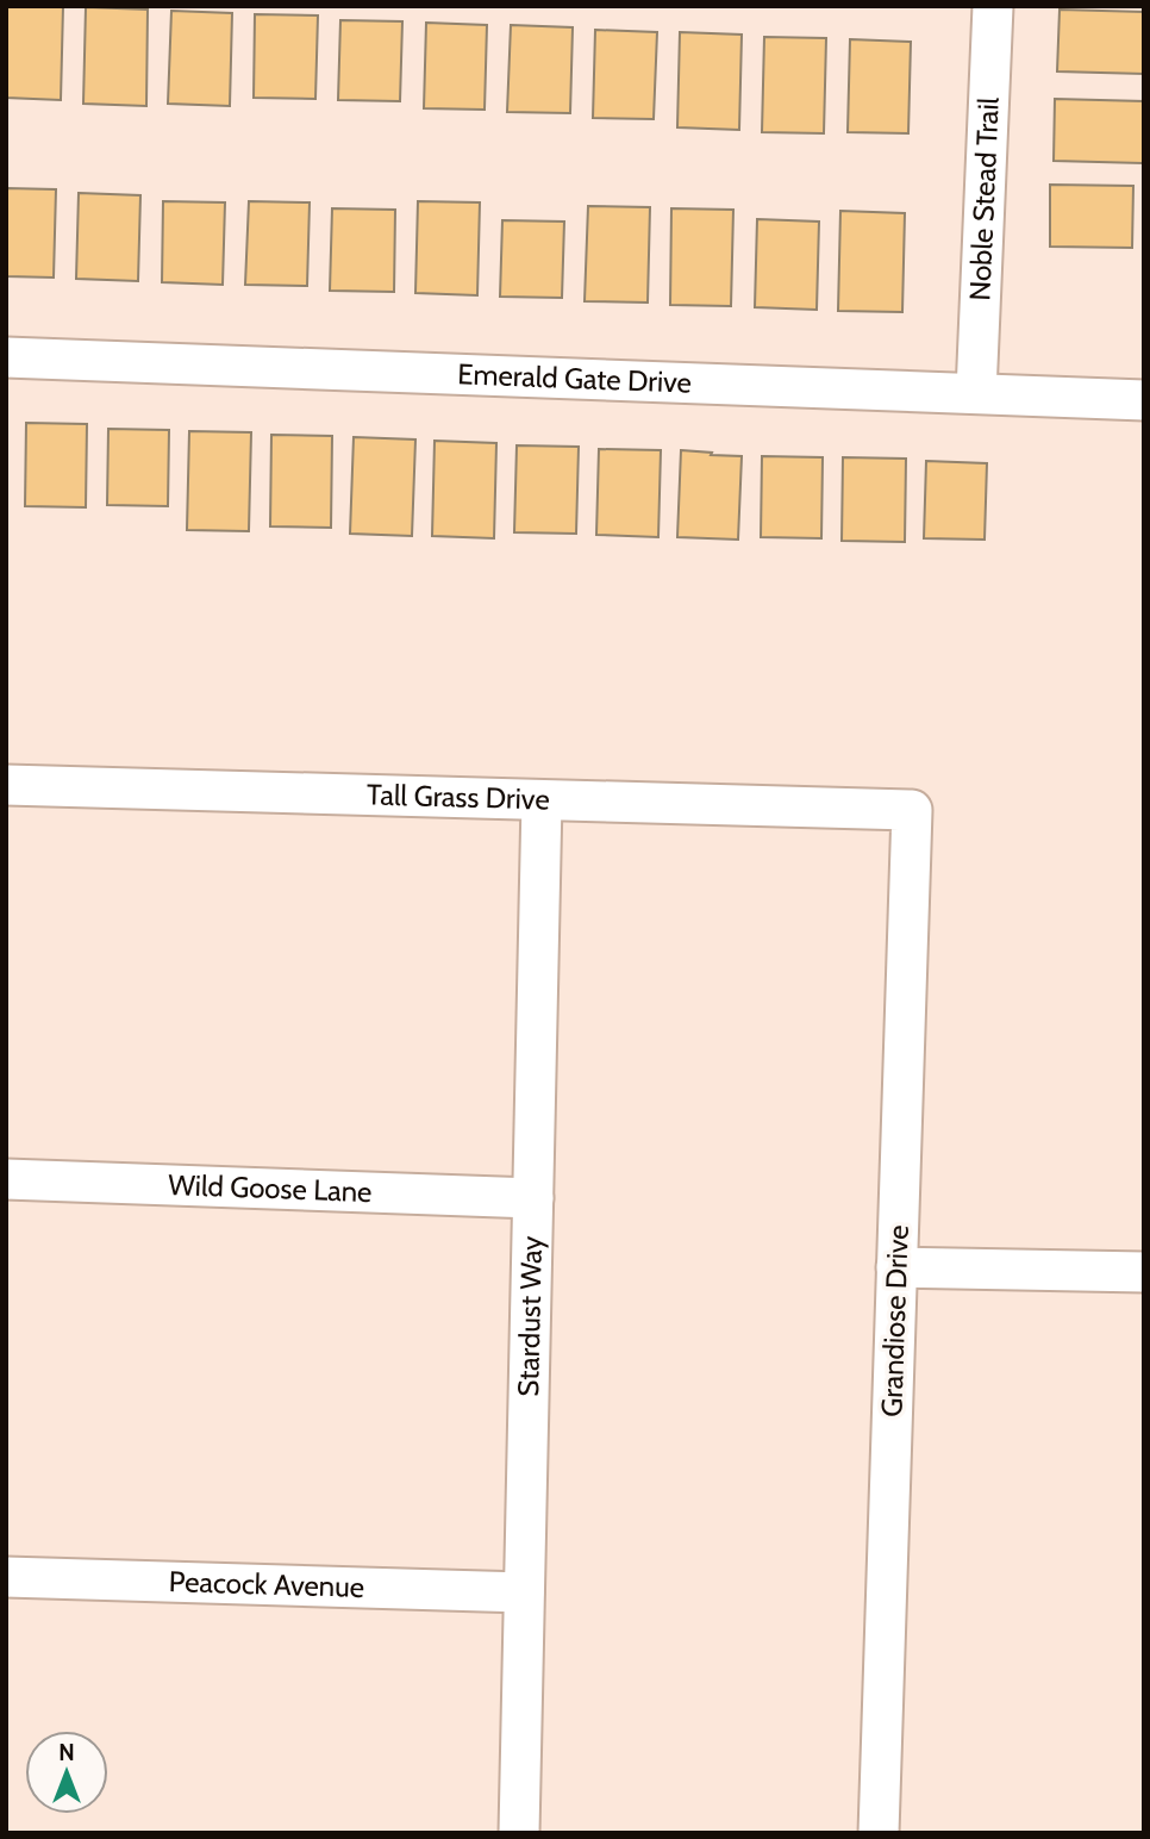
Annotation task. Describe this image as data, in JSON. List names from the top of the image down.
{
  "streets": {
    "street": [
      "Noble Stead Trail",
      "Emerald Gate Drive",
      "Tall Grass Drive",
      "Wild Goose Lane",
      "Stardust Way",
      "Grandiose Drive",
      "Peacock Avenue"
    ]
  },
  "crossings": [
    ["Noble Stead Trail", "Emerald Gate Drive"],
    ["Tall Grass Drive", "Stardust Way"],
    ["Tall Grass Drive", "Grandiose Drive"],
    ["Wild Goose Lane", "Stardust Way"],
    ["Stardust Way", "Peacock Avenue"]
  ],
  "north": "top"
}
